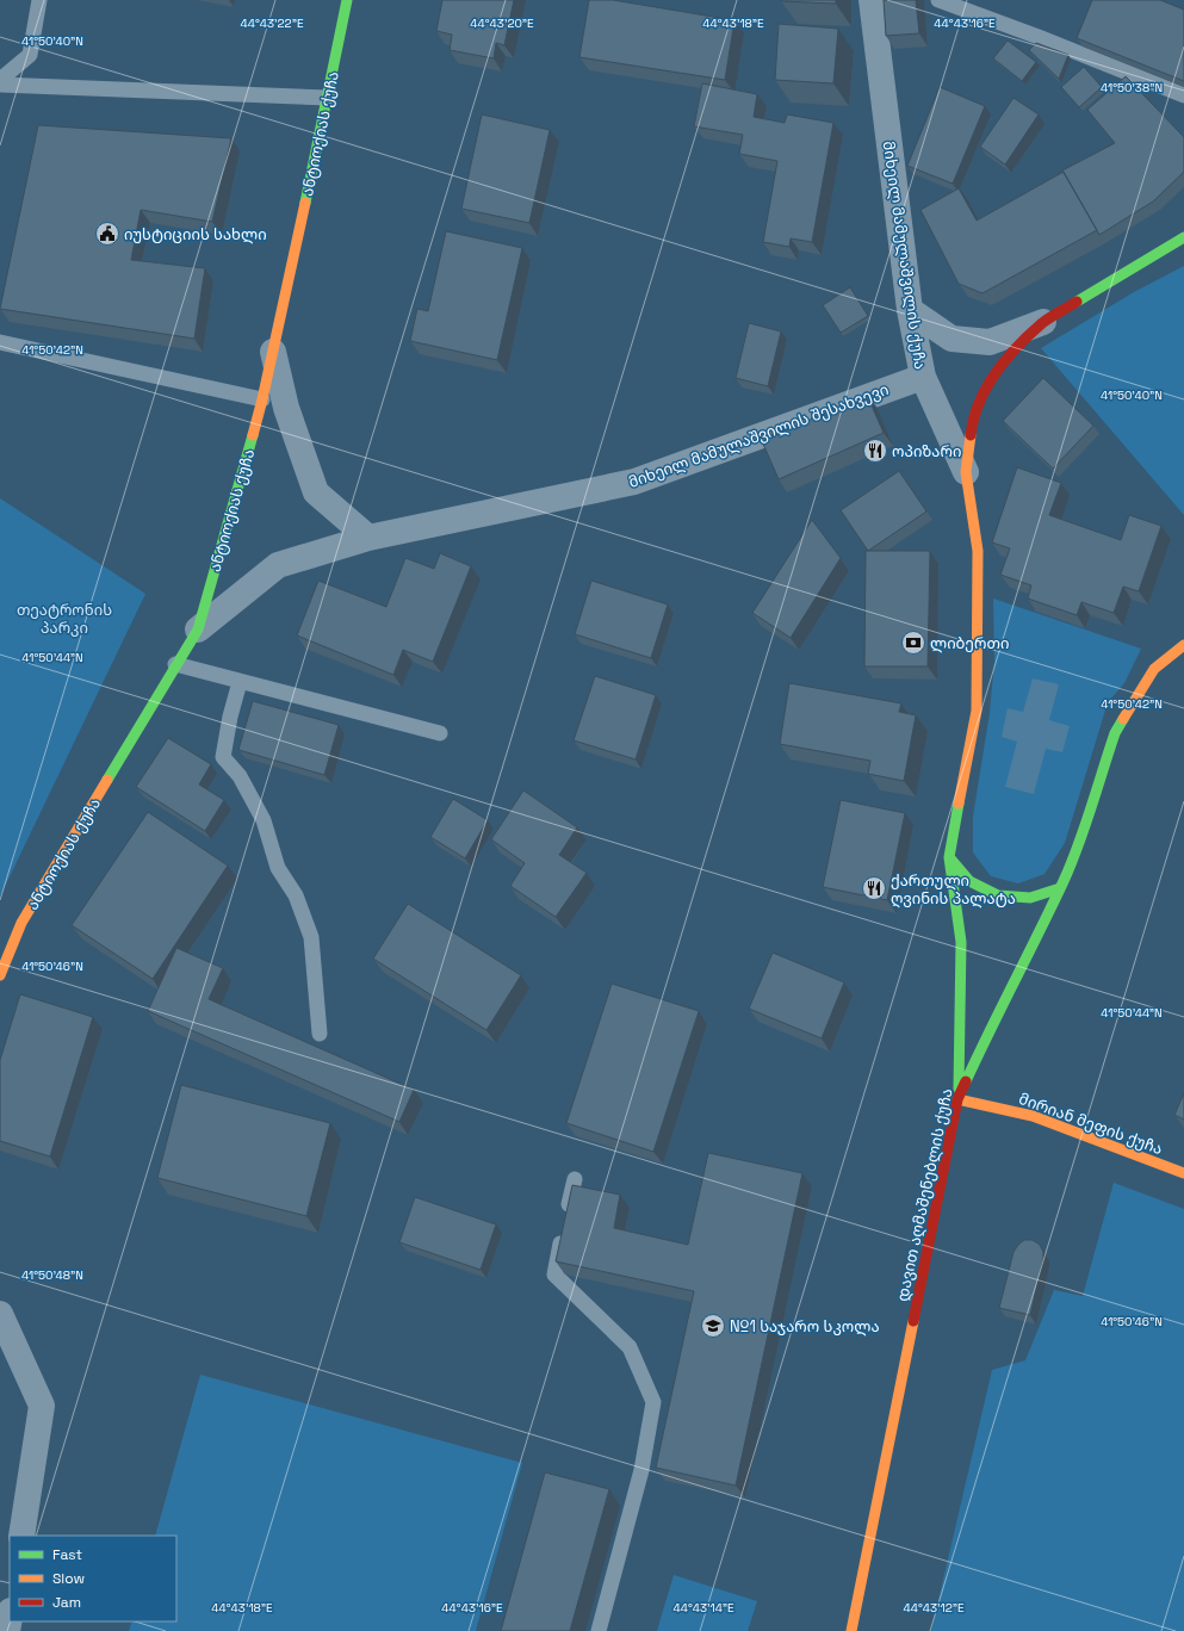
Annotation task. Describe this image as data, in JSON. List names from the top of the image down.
{
  "streets": {
    "main road": [
      "ანტიოქიას ქუჩა",
      "მიხეილ მამულაშვილის ქუჩა",
      "მირიან მეფის ქუჩა",
      "დავით აღმაშენებლის ქუჩა"
    ],
    "street": ["მიხეილ მამულაშვილის შესახვევი"]
  },
  "crossings": [
    ["ანტიოქიას ქუჩა", "მიხეილ მამულაშვილის შესახვევი"],
    ["მიხეილ მამულაშვილის ქუჩა", "მიხეილ მამულაშვილის შესახვევი"],
    ["მიხეილ მამულაშვილის ქუჩა", "მირიან მეფის ქუჩა"],
    ["მიხეილ მამულაშვილის ქუჩა", "დავით აღმაშენებლის ქუჩა"],
    ["მირიან მეფის ქუჩა", "დავით აღმაშენებლის ქუჩა"]
  ],
  "parks": ["თეატრონის პარკი"],
  "places": {
    "public building": ["იუსტიციის სახლი"],
    "restaurant": ["ოპიზარი", "ქართული ღვინის პალატა"],
    "bank": ["ლიბერთი"],
    "school or university": ["№1 საჯარო სკოლა"]
  },
  "legend": ["Fast", "Slow", "Jam"],
  "coordinates": [
    "44°43'22\"E",
    "44°43'20\"E",
    "44°43'18\"E",
    "44°43'16\"E",
    "41°50'40\"N",
    "41°50'38\"N",
    "41°50'42\"N",
    "41°50'44\"N",
    "41°50'46\"N",
    "41°50'48\"N",
    "44°43'14\"E",
    "44°43'12\"E"
  ]
}
